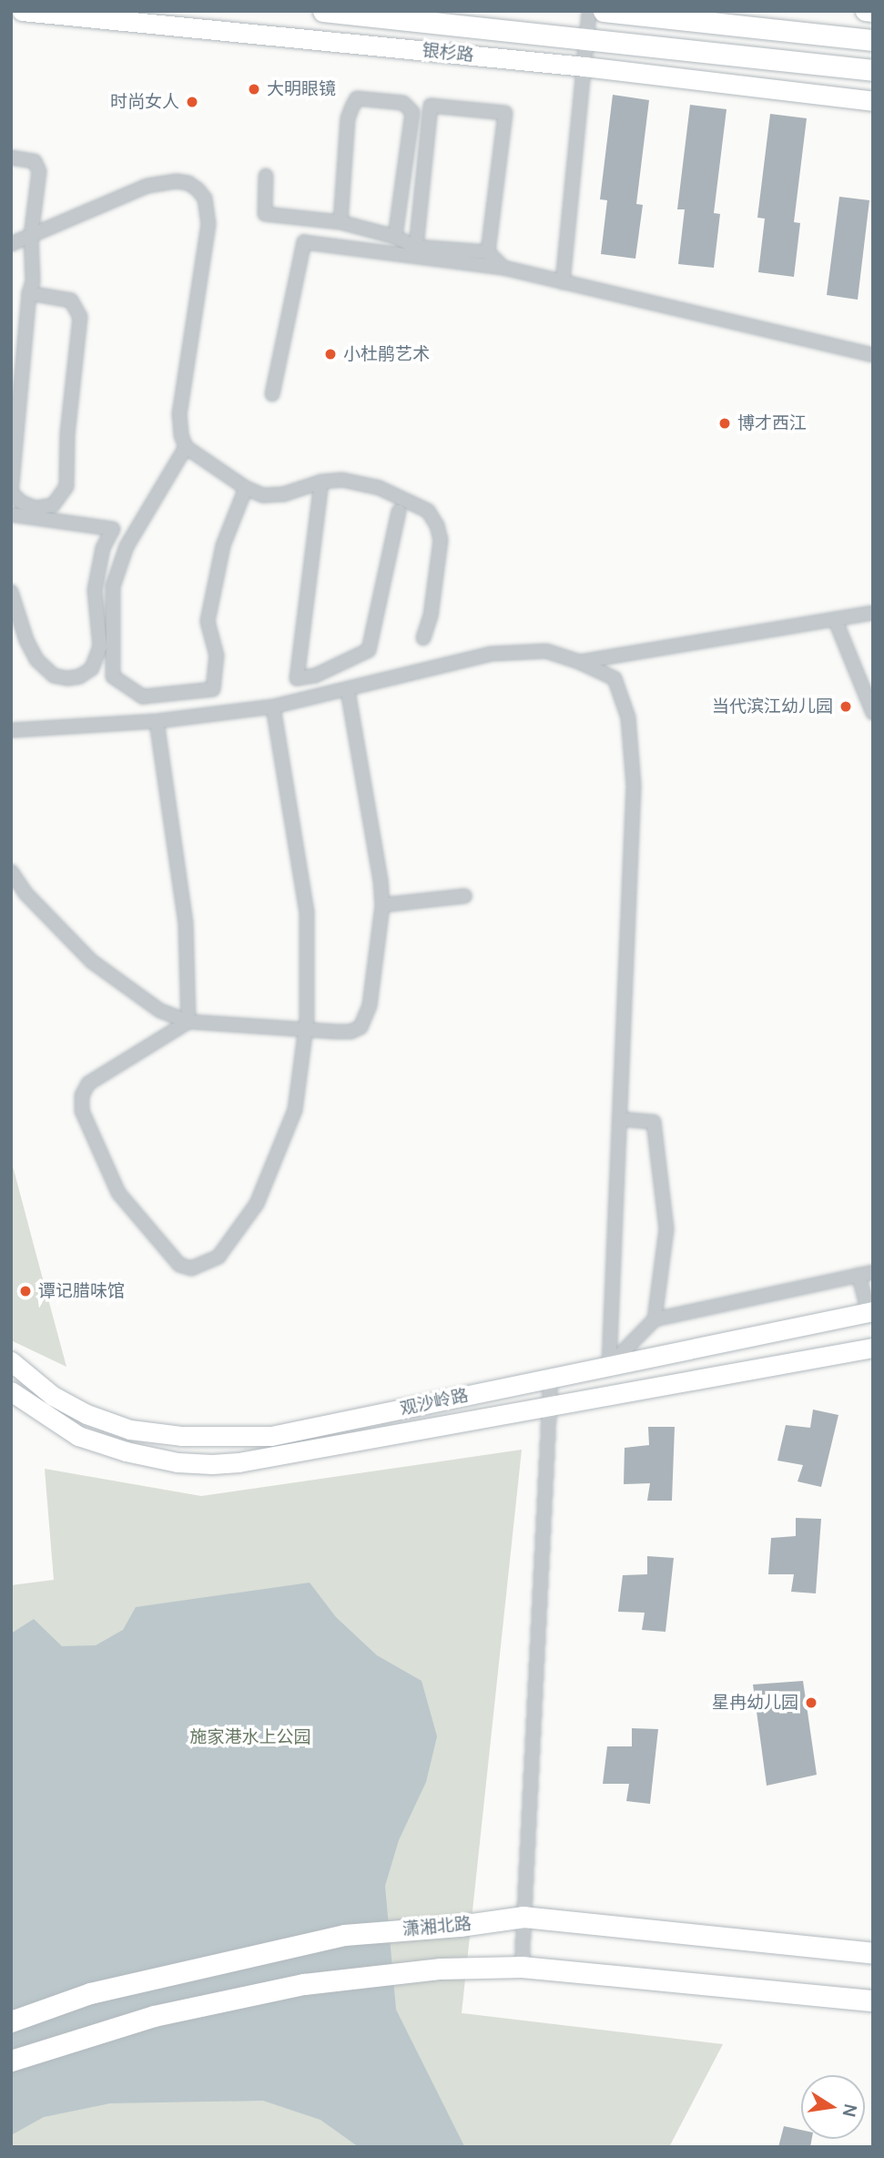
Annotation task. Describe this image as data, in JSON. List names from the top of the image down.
{
  "streets": {
    "main road": ["银杉路", "观沙岭路", "潇湘北路"]
  },
  "parks": ["施家港水上公园"],
  "places": [
    "大明眼镜",
    "时尚女人",
    "小杜鹃艺术",
    "博才西江",
    "当代滨江幼儿园",
    "谭记腊味馆",
    "星冉幼儿园"
  ],
  "north": "right"
}
